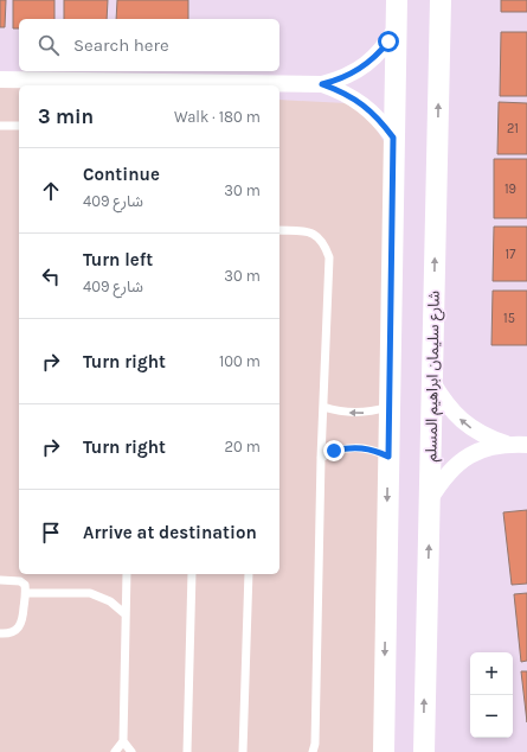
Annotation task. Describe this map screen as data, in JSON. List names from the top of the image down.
{
  "streets": {
    "street": ["شارع سليمان ابراهيم المسلم"]
  },
  "house_numbers": [
    "21",
    "19",
    "17",
    "15"
  ],
  "page": {
    "search": "Search here",
    "heading": ["3 min", "Walk · 180 m"],
    "list": [
      ["Continue", "شارع 409", "30 m"],
      ["Turn left", "شارع 409", "30 m"],
      ["Turn right", "100 m"],
      ["Turn right", "20 m"],
      "Arrive at destination"
    ],
    "map_buttons": ["+", "−"]
  }
}
